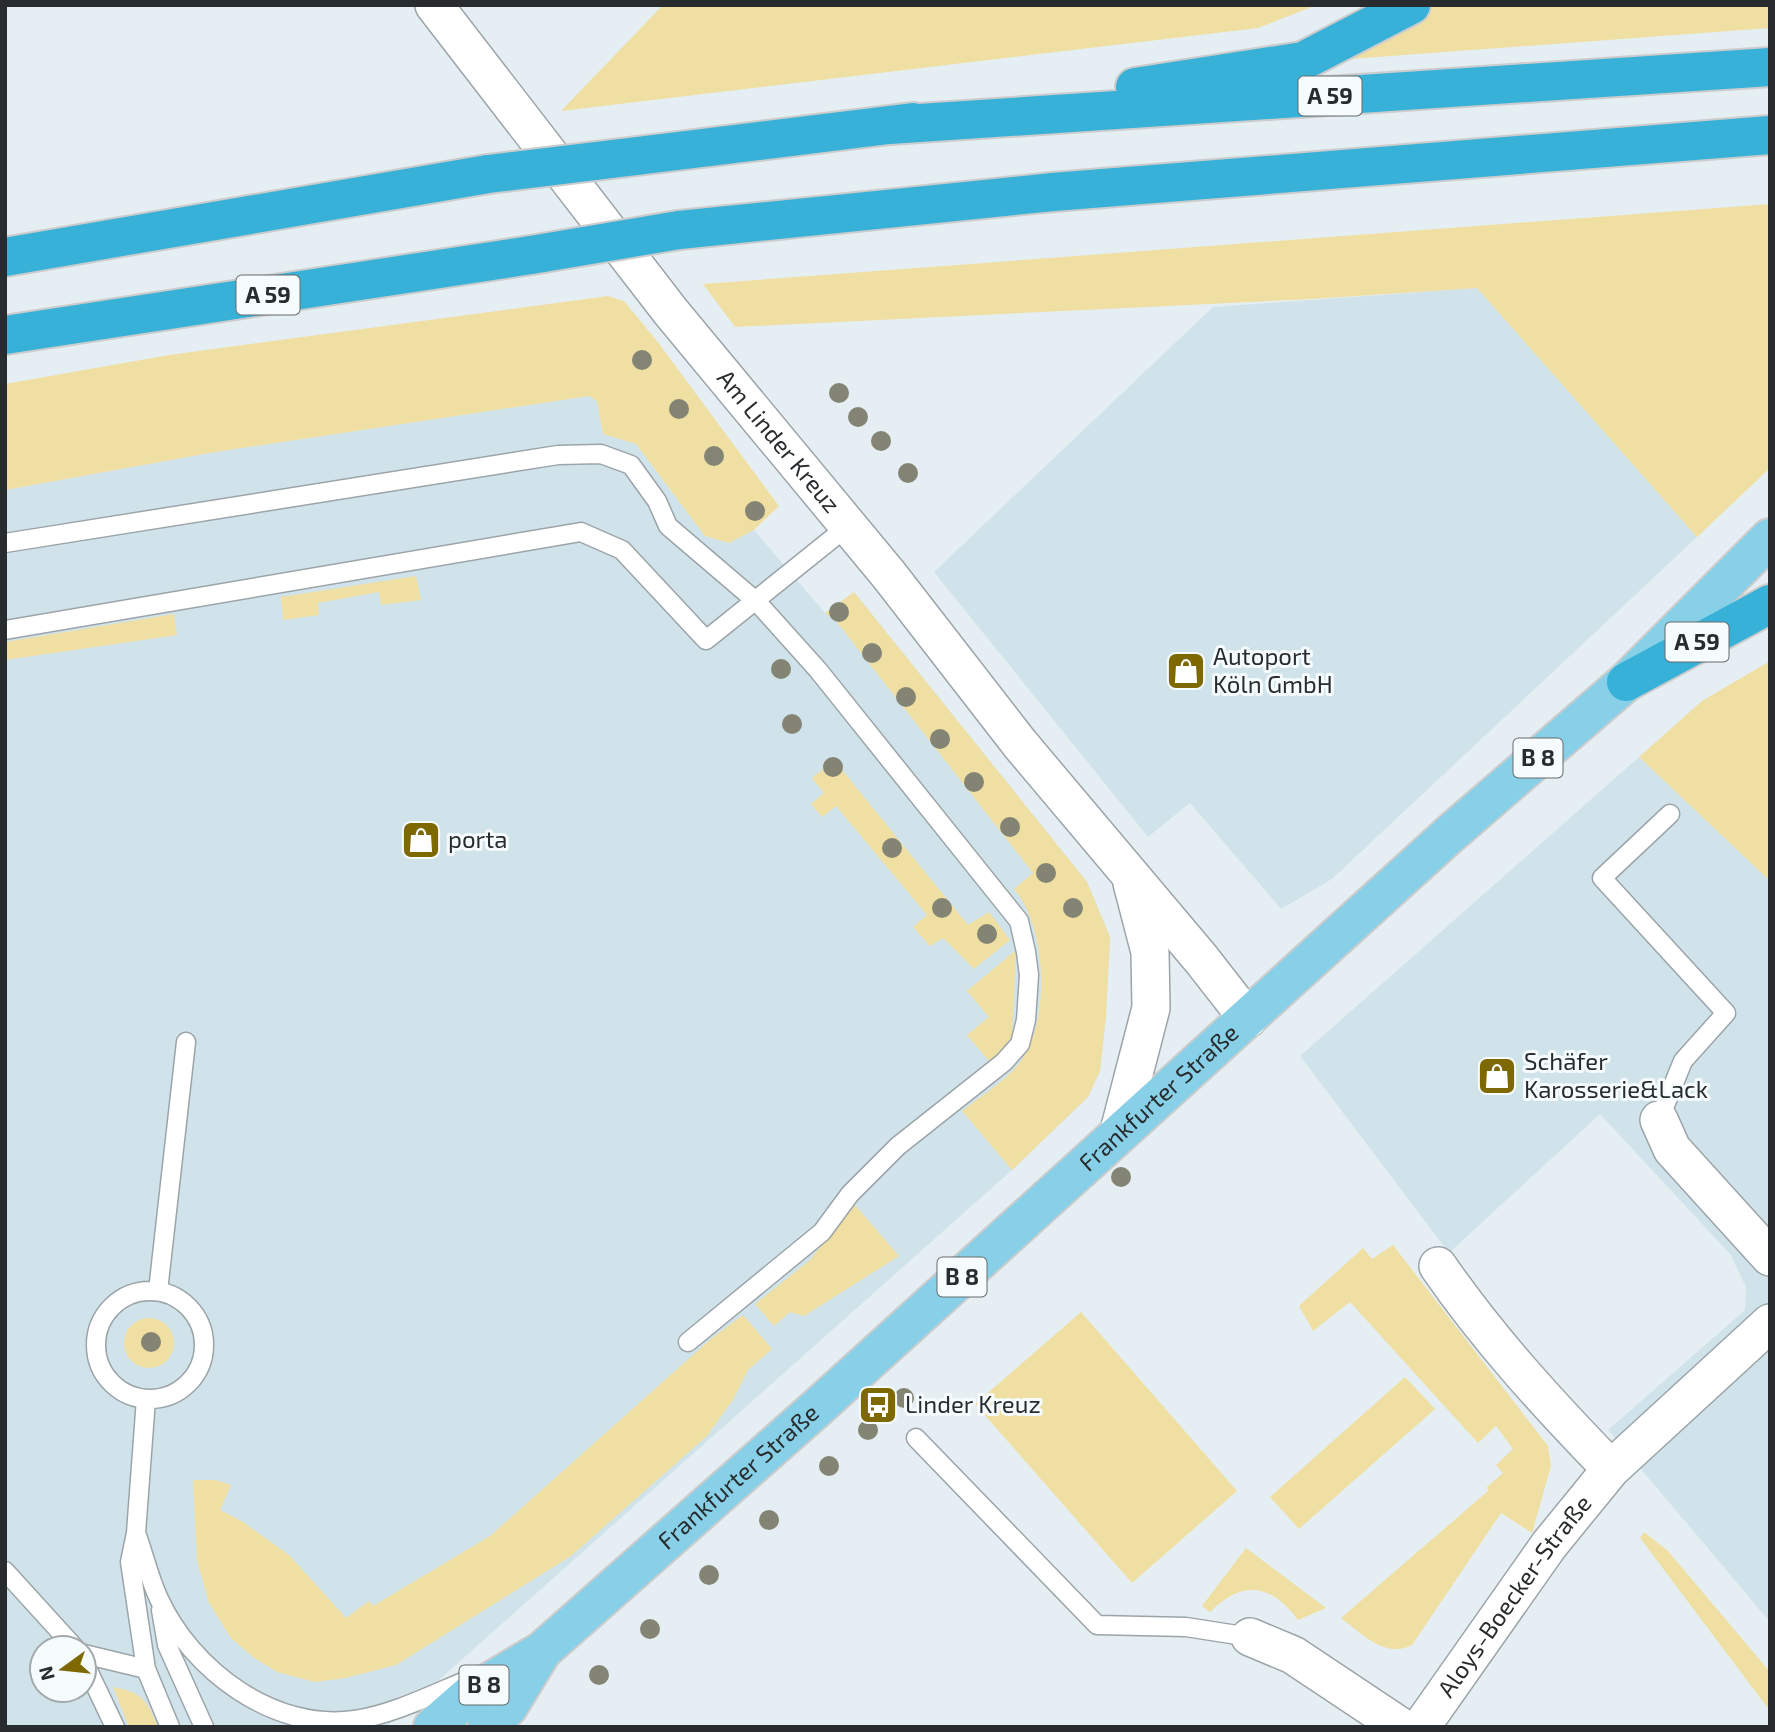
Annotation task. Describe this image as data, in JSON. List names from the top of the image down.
{
  "streets": {
    "highway": ["A 59"],
    "main road": ["B 8", "Frankfurter Straße"],
    "street": ["Am Linder Kreuz", "Aloys-Boecker-Straße"]
  },
  "crossings": [
    ["A 59", "Frankfurter Straße"],
    ["Am Linder Kreuz", "Frankfurter Straße"]
  ],
  "places": {
    "shop": ["Autoport Köln GmbH", "porta", "Schäfer Karosserie&Lack"],
    "bus stop": ["Linder Kreuz"]
  },
  "north": "left"
}
